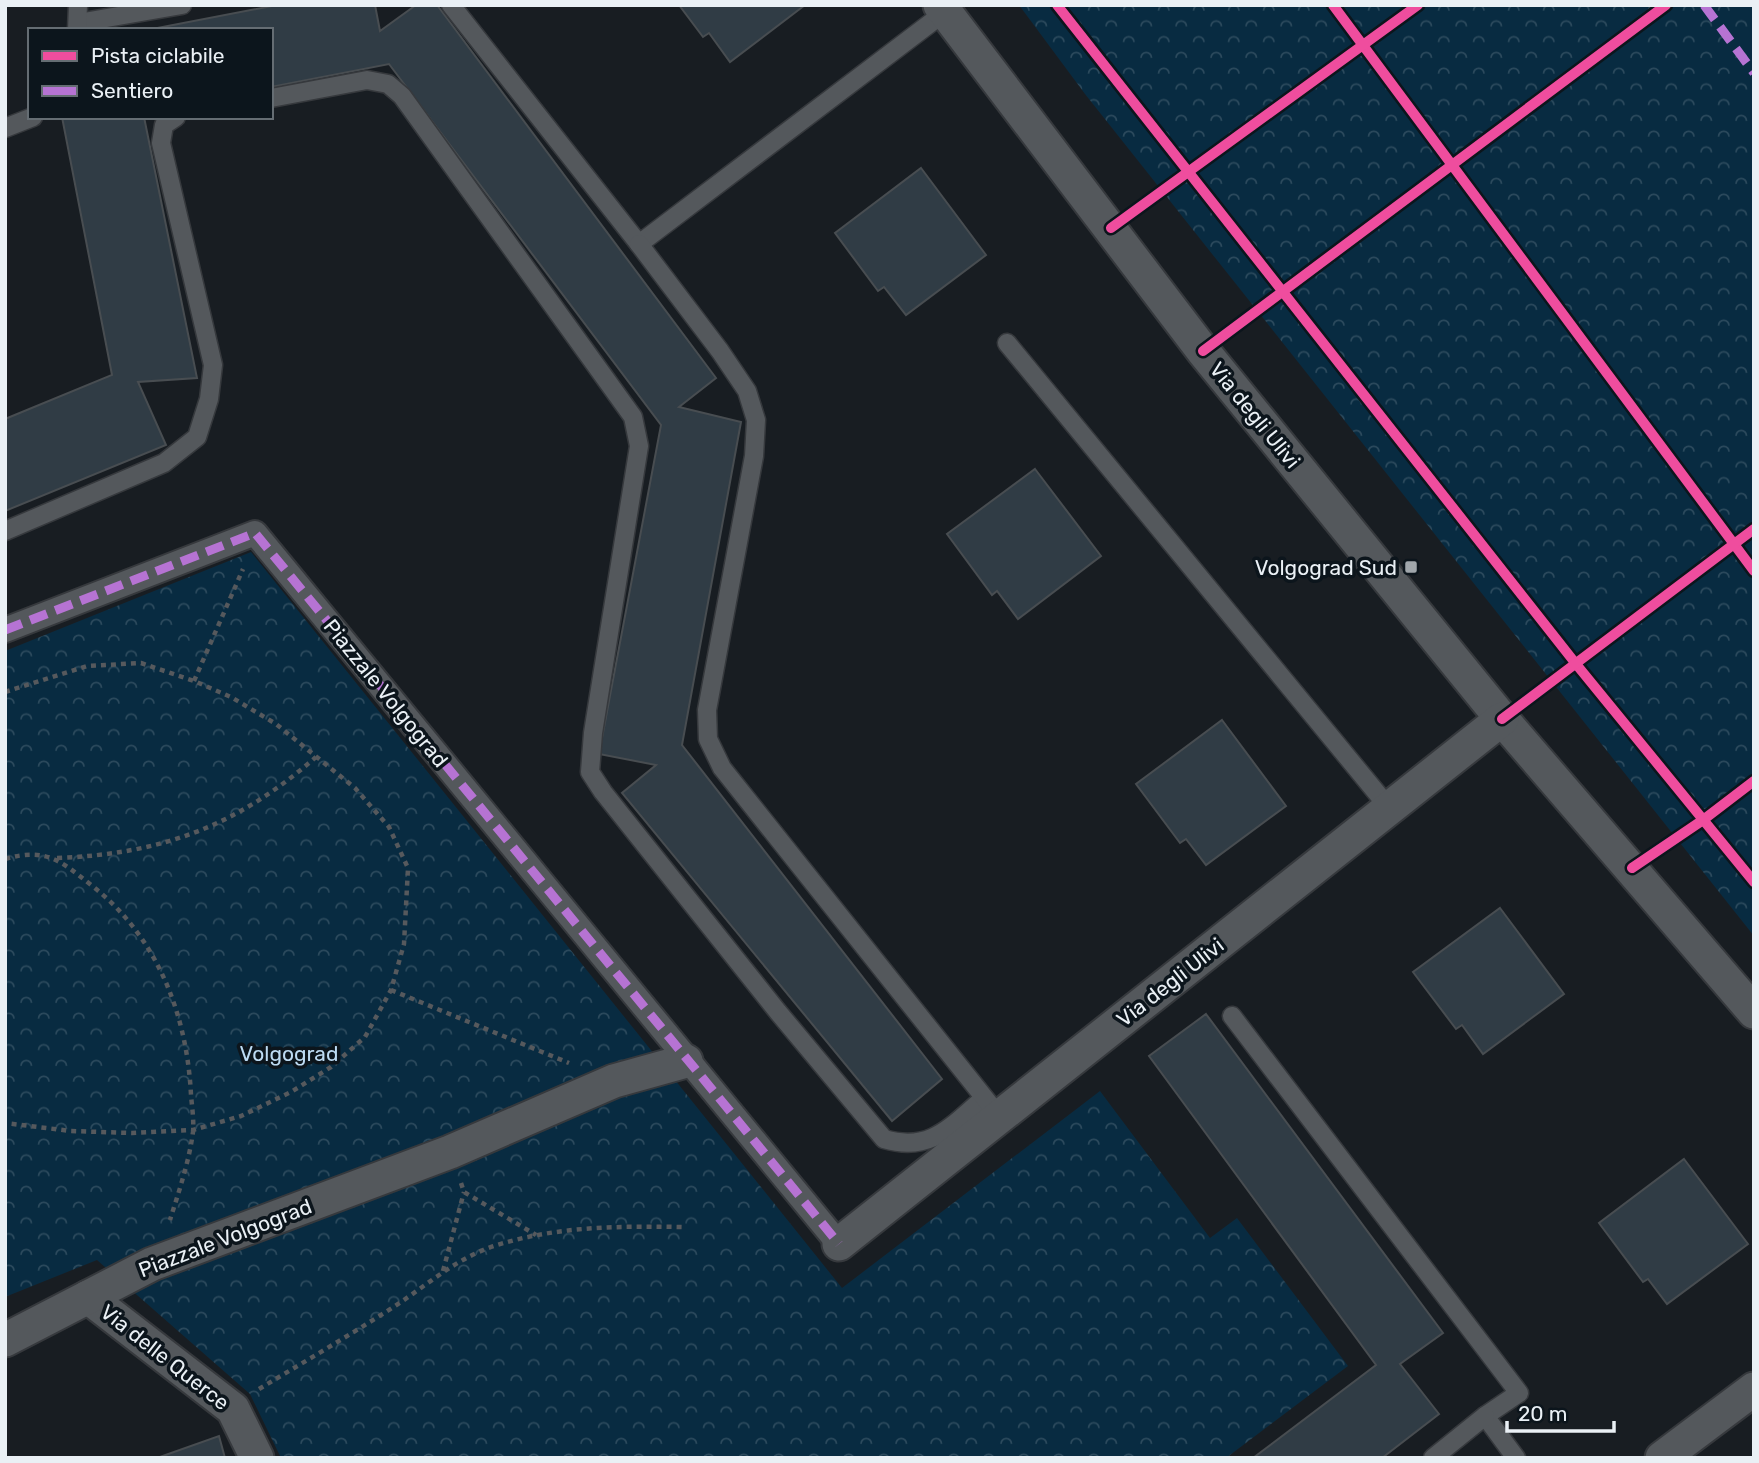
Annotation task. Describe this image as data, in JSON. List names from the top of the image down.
{
  "streets": {
    "street": ["Via degli Ulivi", "Piazzale Volgograd", "Via delle Querce"]
  },
  "crossings": [
    ["Via degli Ulivi", "Piazzale Volgograd"],
    ["Piazzale Volgograd", "Via delle Querce"]
  ],
  "parks": ["Volgograd"],
  "places": {
    "transit": ["Volgograd Sud"]
  },
  "legend": ["Pista ciclabile", "Sentiero"],
  "scale_bar": "20 m"
}
